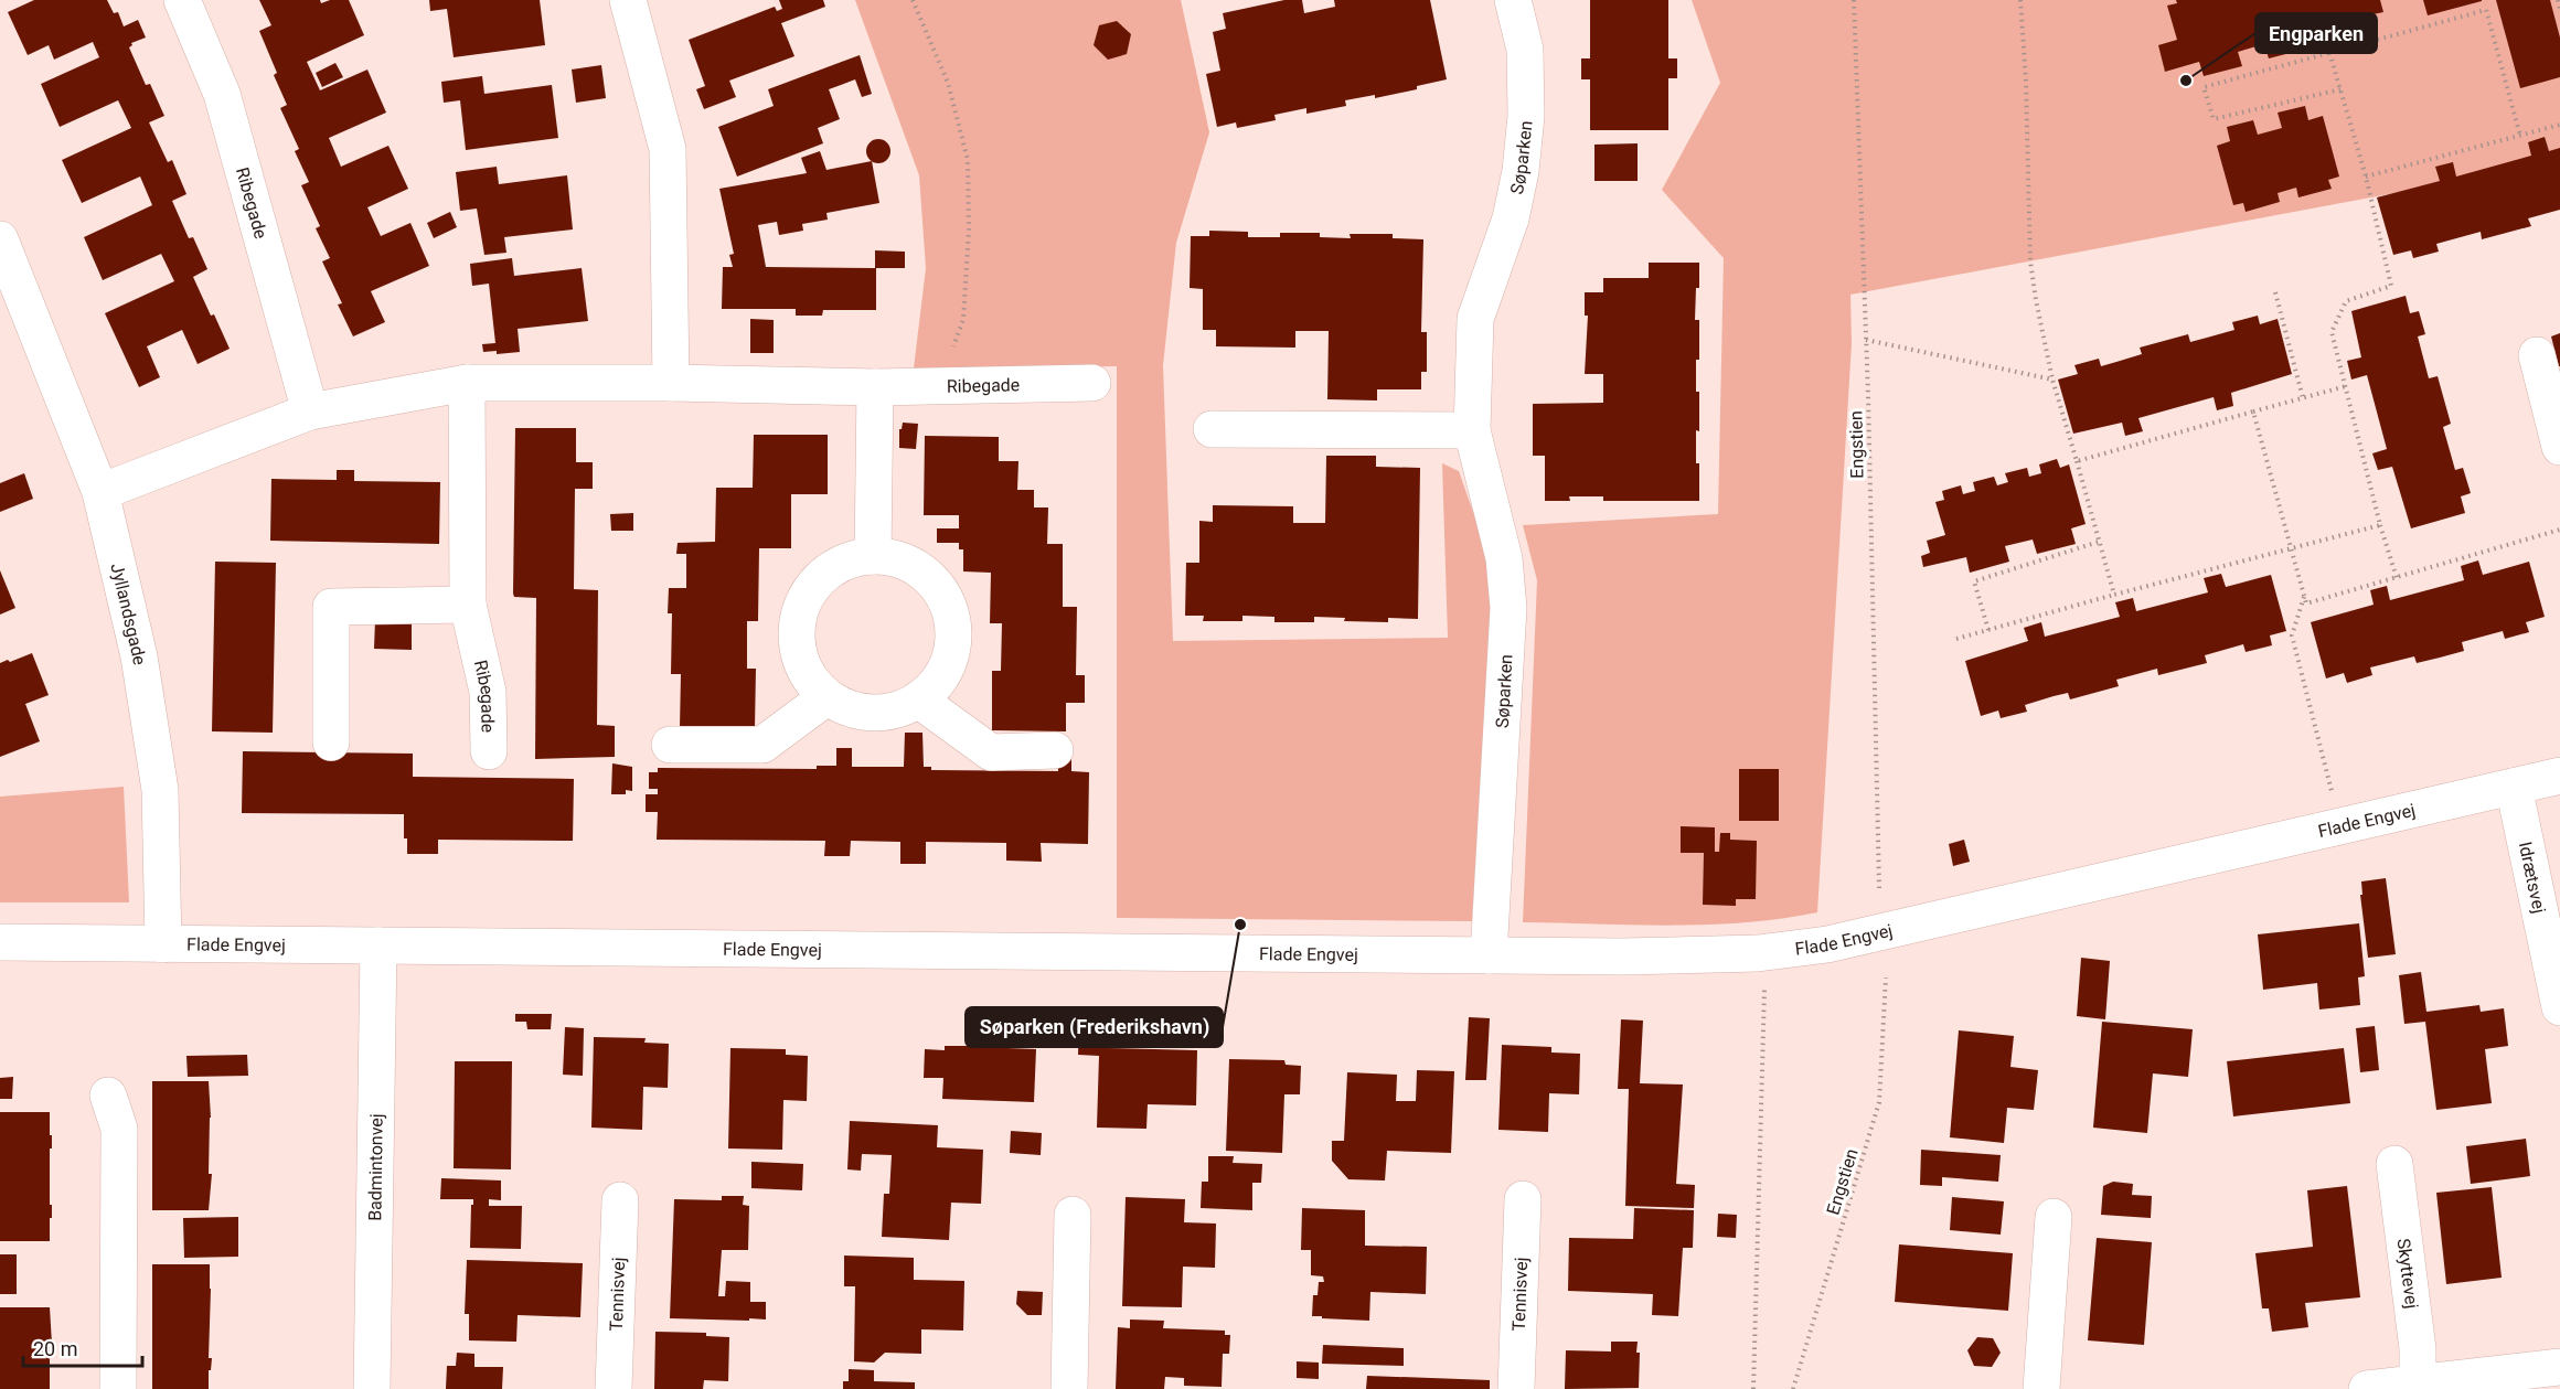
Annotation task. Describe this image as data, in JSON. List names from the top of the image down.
{
  "streets": {
    "street": [
      "Søparken",
      "Ribegade",
      "Jyllandsgade",
      "Flade Engvej",
      "Idrætsvej",
      "Badmintonvej",
      "Skyttevej",
      "Tennisvej"
    ],
    "path": ["Engstien"]
  },
  "crossings": [
    ["Søparken", "Flade Engvej"],
    ["Ribegade", "Jyllandsgade"],
    ["Jyllandsgade", "Flade Engvej"],
    ["Flade Engvej", "Idrætsvej"],
    ["Flade Engvej", "Badmintonvej"]
  ],
  "places": ["Engparken", "Søparken (Frederikshavn)"],
  "scale_bar": "20 m"
}
